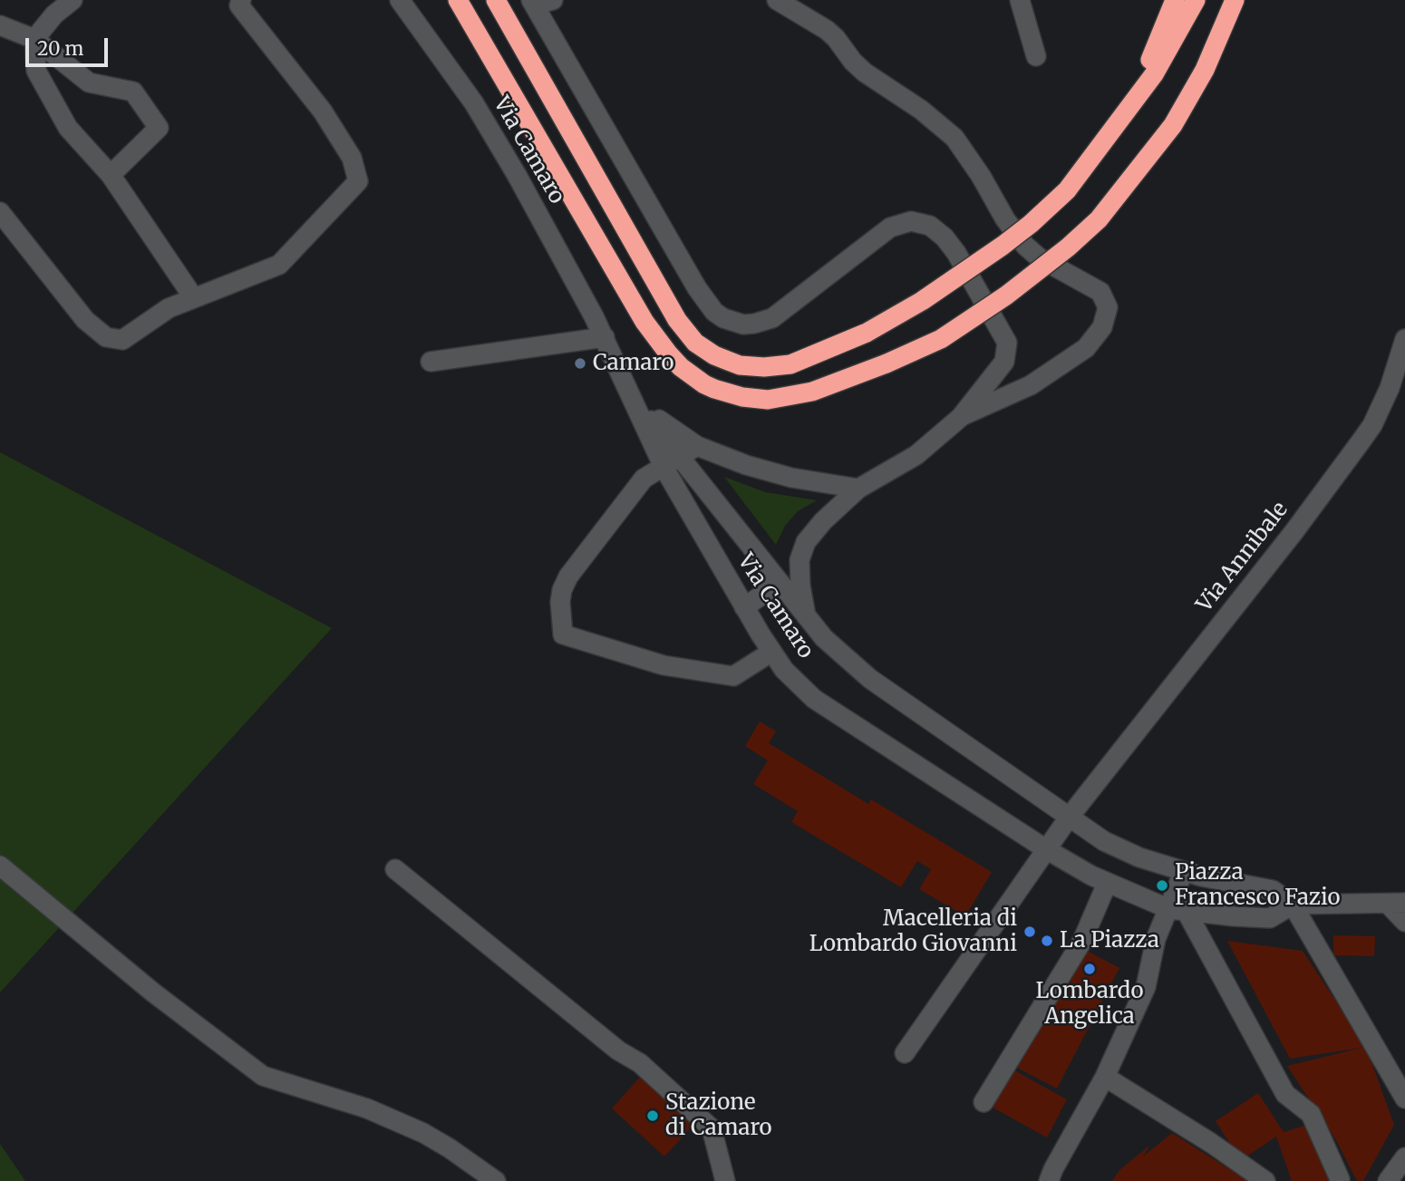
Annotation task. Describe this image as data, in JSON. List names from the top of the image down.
{
  "streets": {
    "street": ["Via Camaro", "Via Annibale"]
  },
  "crossings": [
    ["Via Camaro", "Via Annibale"]
  ],
  "places": [
    "Camaro",
    "Piazza Francesco Fazio",
    "Macelleria di Lombardo Giovanni",
    "La Piazza",
    "Lombardo Angelica",
    "Stazione di Camaro"
  ],
  "scale_bar": "20 m"
}
